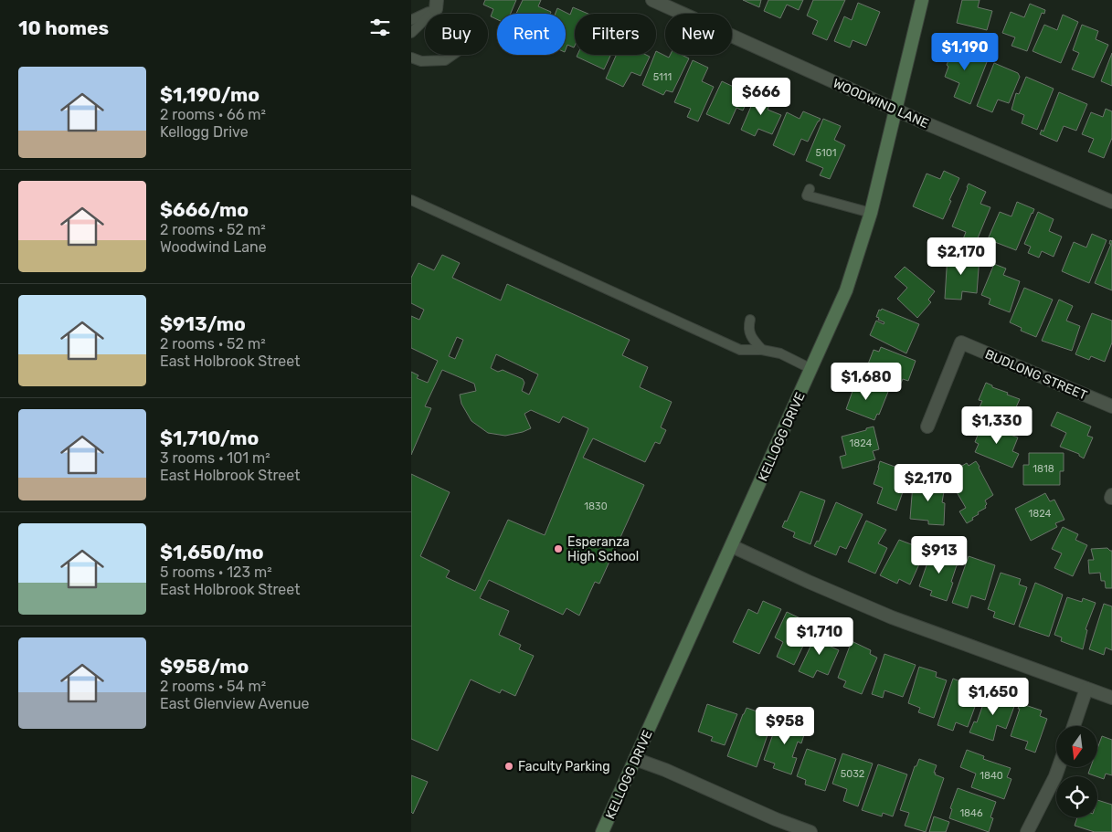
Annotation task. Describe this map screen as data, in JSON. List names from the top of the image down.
{
  "streets": {
    "main road": ["KELLOGG DRIVE"],
    "street": ["WOODWIND LANE", "BUDLONG STREET"]
  },
  "crossings": [
    ["WOODWIND LANE", "KELLOGG DRIVE"]
  ],
  "places": ["Esperanza High School", "Faculty Parking"],
  "house_numbers": [
    "5111",
    "5101",
    "1824",
    "1818",
    "1830",
    "1824",
    "5032",
    "1840",
    "1846"
  ],
  "north": "bottom",
  "page": {
    "heading": "10 homes",
    "chip": [
      "Buy",
      "Rent",
      "Filters",
      "New"
    ],
    "price": [
      "$1,190",
      "$666",
      "$2,170",
      "$1,680",
      "$1,330",
      "$2,170",
      "$913",
      "$1,710",
      "$1,650",
      "$958"
    ],
    "list": [
      {
        "name": "$1,190/mo",
        "note": "2 rooms · 66 m² · Kellogg Drive"
      },
      {
        "name": "$666/mo",
        "note": "2 rooms · 52 m² · Woodwind Lane"
      },
      {
        "name": "$913/mo",
        "note": "2 rooms · 52 m² · East Holbrook Street"
      },
      {
        "name": "$1,710/mo",
        "note": "3 rooms · 101 m² · East Holbrook Street"
      },
      {
        "name": "$1,650/mo",
        "note": "5 rooms · 123 m² · East Holbrook Street"
      },
      {
        "name": "$958/mo",
        "note": "2 rooms · 54 m² · East Glenview Avenue"
      }
    ]
  }
}
